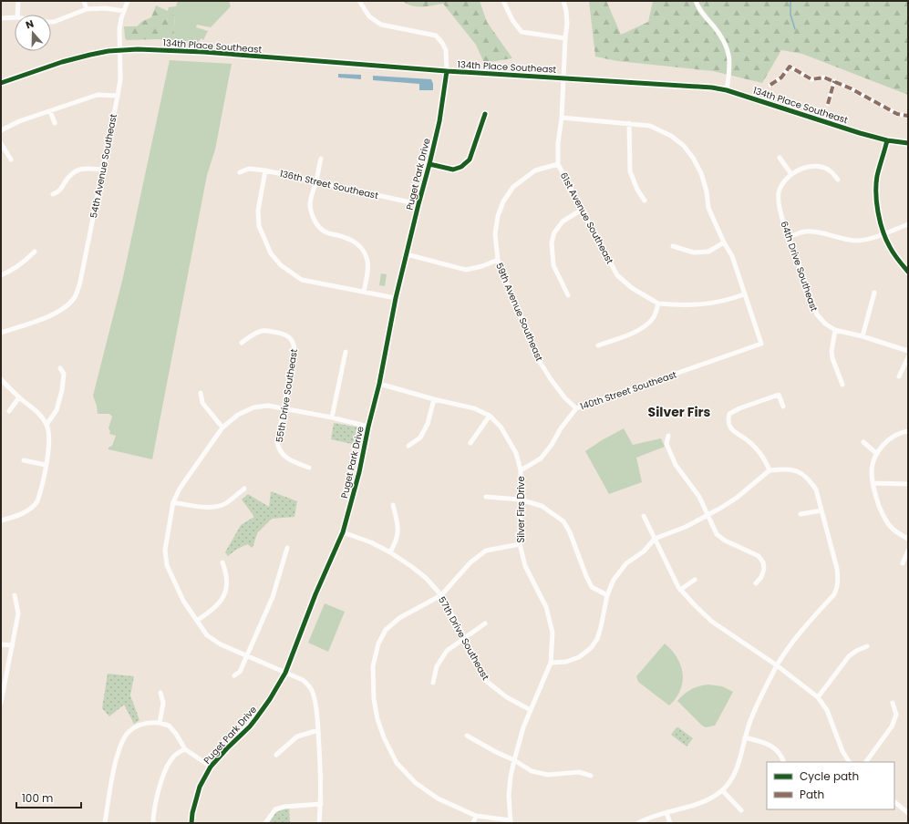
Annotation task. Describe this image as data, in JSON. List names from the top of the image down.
{
  "streets": {
    "main road": ["134th Place Southeast"],
    "street": [
      "54th Avenue Southeast",
      "Puget Park Drive",
      "136th Street Southeast",
      "61st Avenue Southeast",
      "64th Drive Southeast",
      "59th Avenue Southeast",
      "140th Street Southeast",
      "55th Drive Southeast",
      "Silver Firs Drive",
      "57th Drive Southeast"
    ]
  },
  "crossings": [
    ["134th Place Southeast", "54th Avenue Southeast"],
    ["134th Place Southeast", "Puget Park Drive"],
    ["134th Place Southeast", "61st Avenue Southeast"],
    ["Puget Park Drive", "136th Street Southeast"],
    ["Puget Park Drive", "Silver Firs Drive"],
    ["Puget Park Drive", "57th Drive Southeast"],
    ["61st Avenue Southeast", "59th Avenue Southeast"],
    ["59th Avenue Southeast", "140th Street Southeast"],
    ["140th Street Southeast", "Silver Firs Drive"],
    ["Silver Firs Drive", "57th Drive Southeast"]
  ],
  "districts": ["Silver Firs"],
  "legend": ["Cycle path", "Path"],
  "scale_bar": "100 m",
  "north": "top"
}
